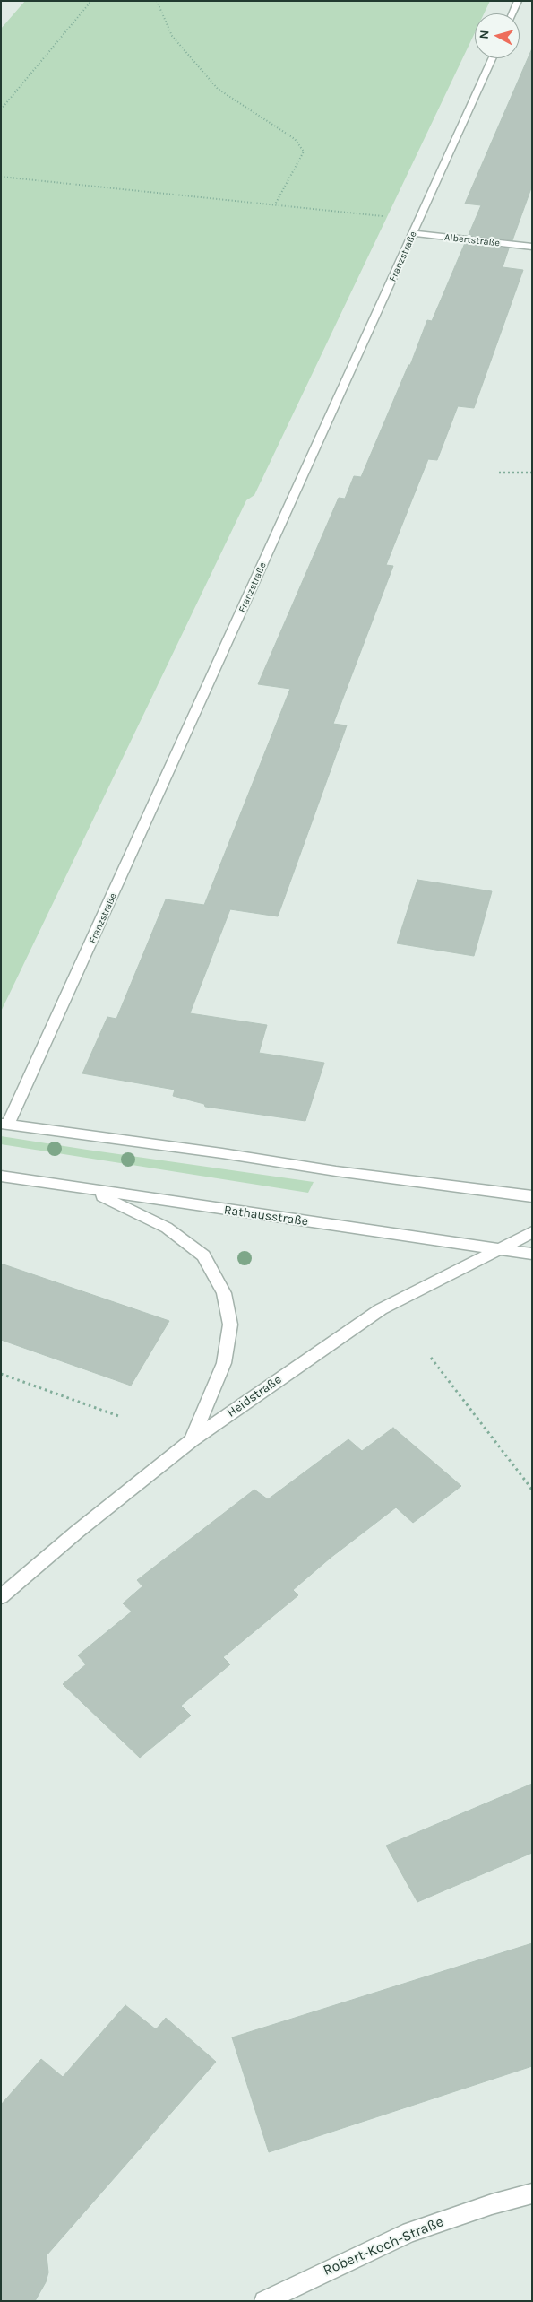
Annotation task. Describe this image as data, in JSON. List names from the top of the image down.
{
  "streets": {
    "street": [
      "Albertstraße",
      "Franzstraße",
      "Rathausstraße",
      "Heidstraße",
      "Robert-Koch-Straße"
    ]
  },
  "crossings": [
    ["Albertstraße", "Franzstraße"],
    ["Rathausstraße", "Heidstraße"]
  ],
  "north": "left"
}
